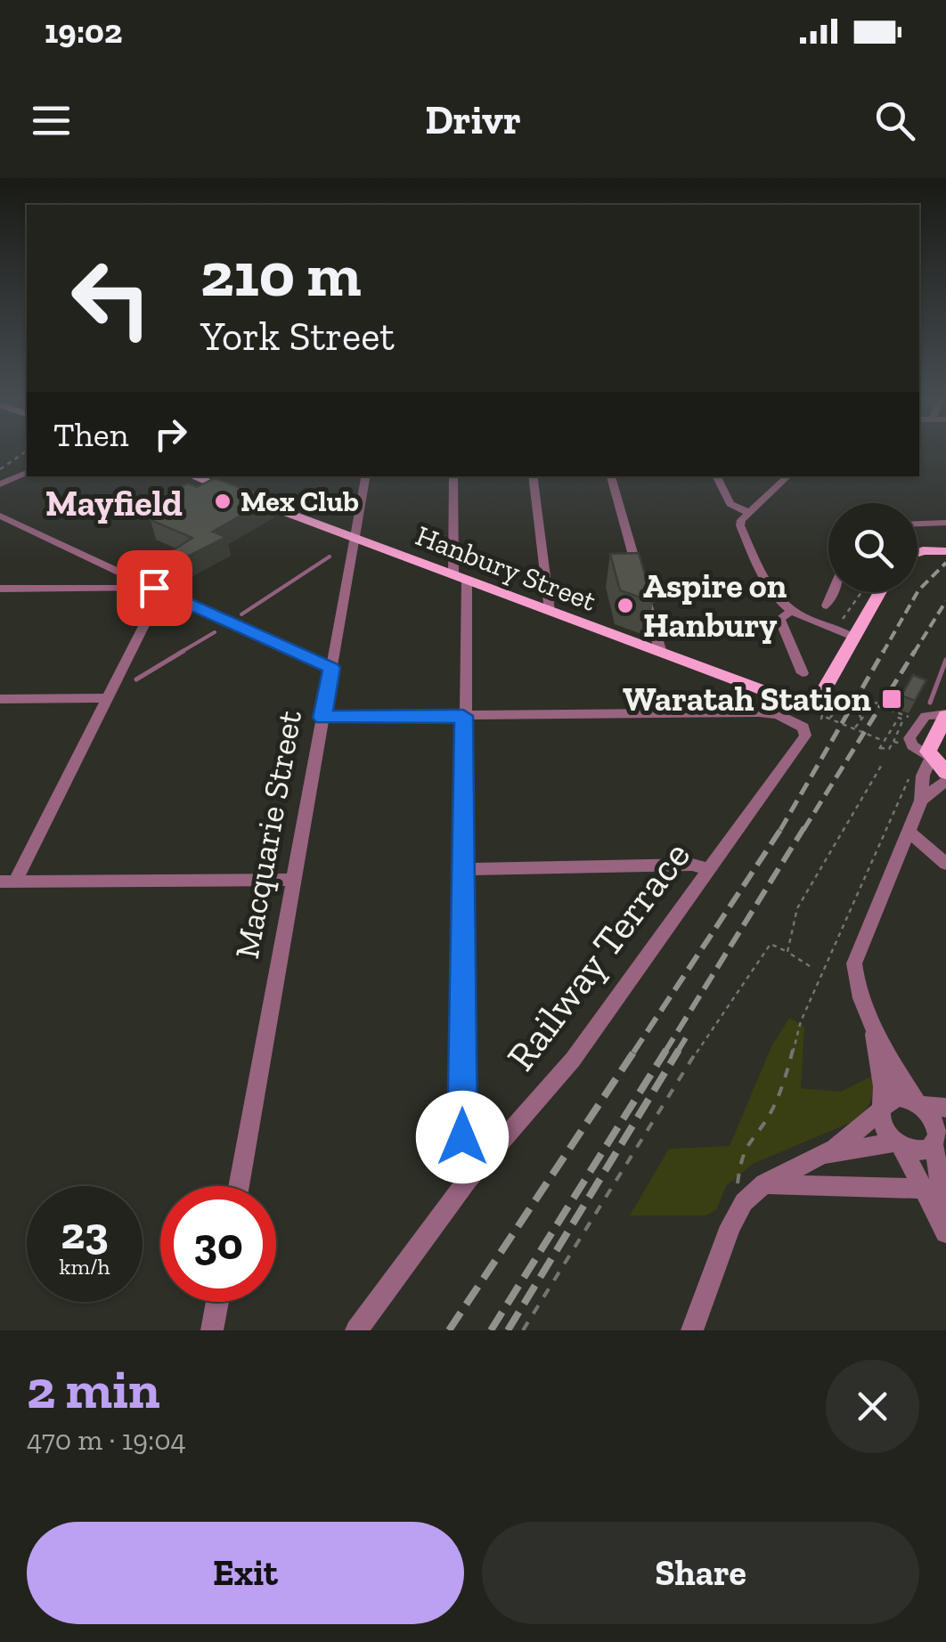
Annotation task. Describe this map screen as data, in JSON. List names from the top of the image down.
{
  "streets": {
    "main road": ["Hanbury Street"],
    "street": ["Macquarie Street", "Railway Terrace"]
  },
  "crossings": [
    ["Hanbury Street", "Macquarie Street"]
  ],
  "districts": ["Mayfield"],
  "places": {
    "other": ["Mex Club", "Aspire on Hanbury"],
    "transit": ["Waratah Station"]
  },
  "page": {
    "status": "19:02",
    "header": "Drivr",
    "turn": ["210 m", "York Street"],
    "then": "Then",
    "speed": "23 km/h",
    "limit": "30",
    "heading": ["2 min", "470 m · 19:04"],
    "buttons": ["Exit", "Share"]
  }
}
